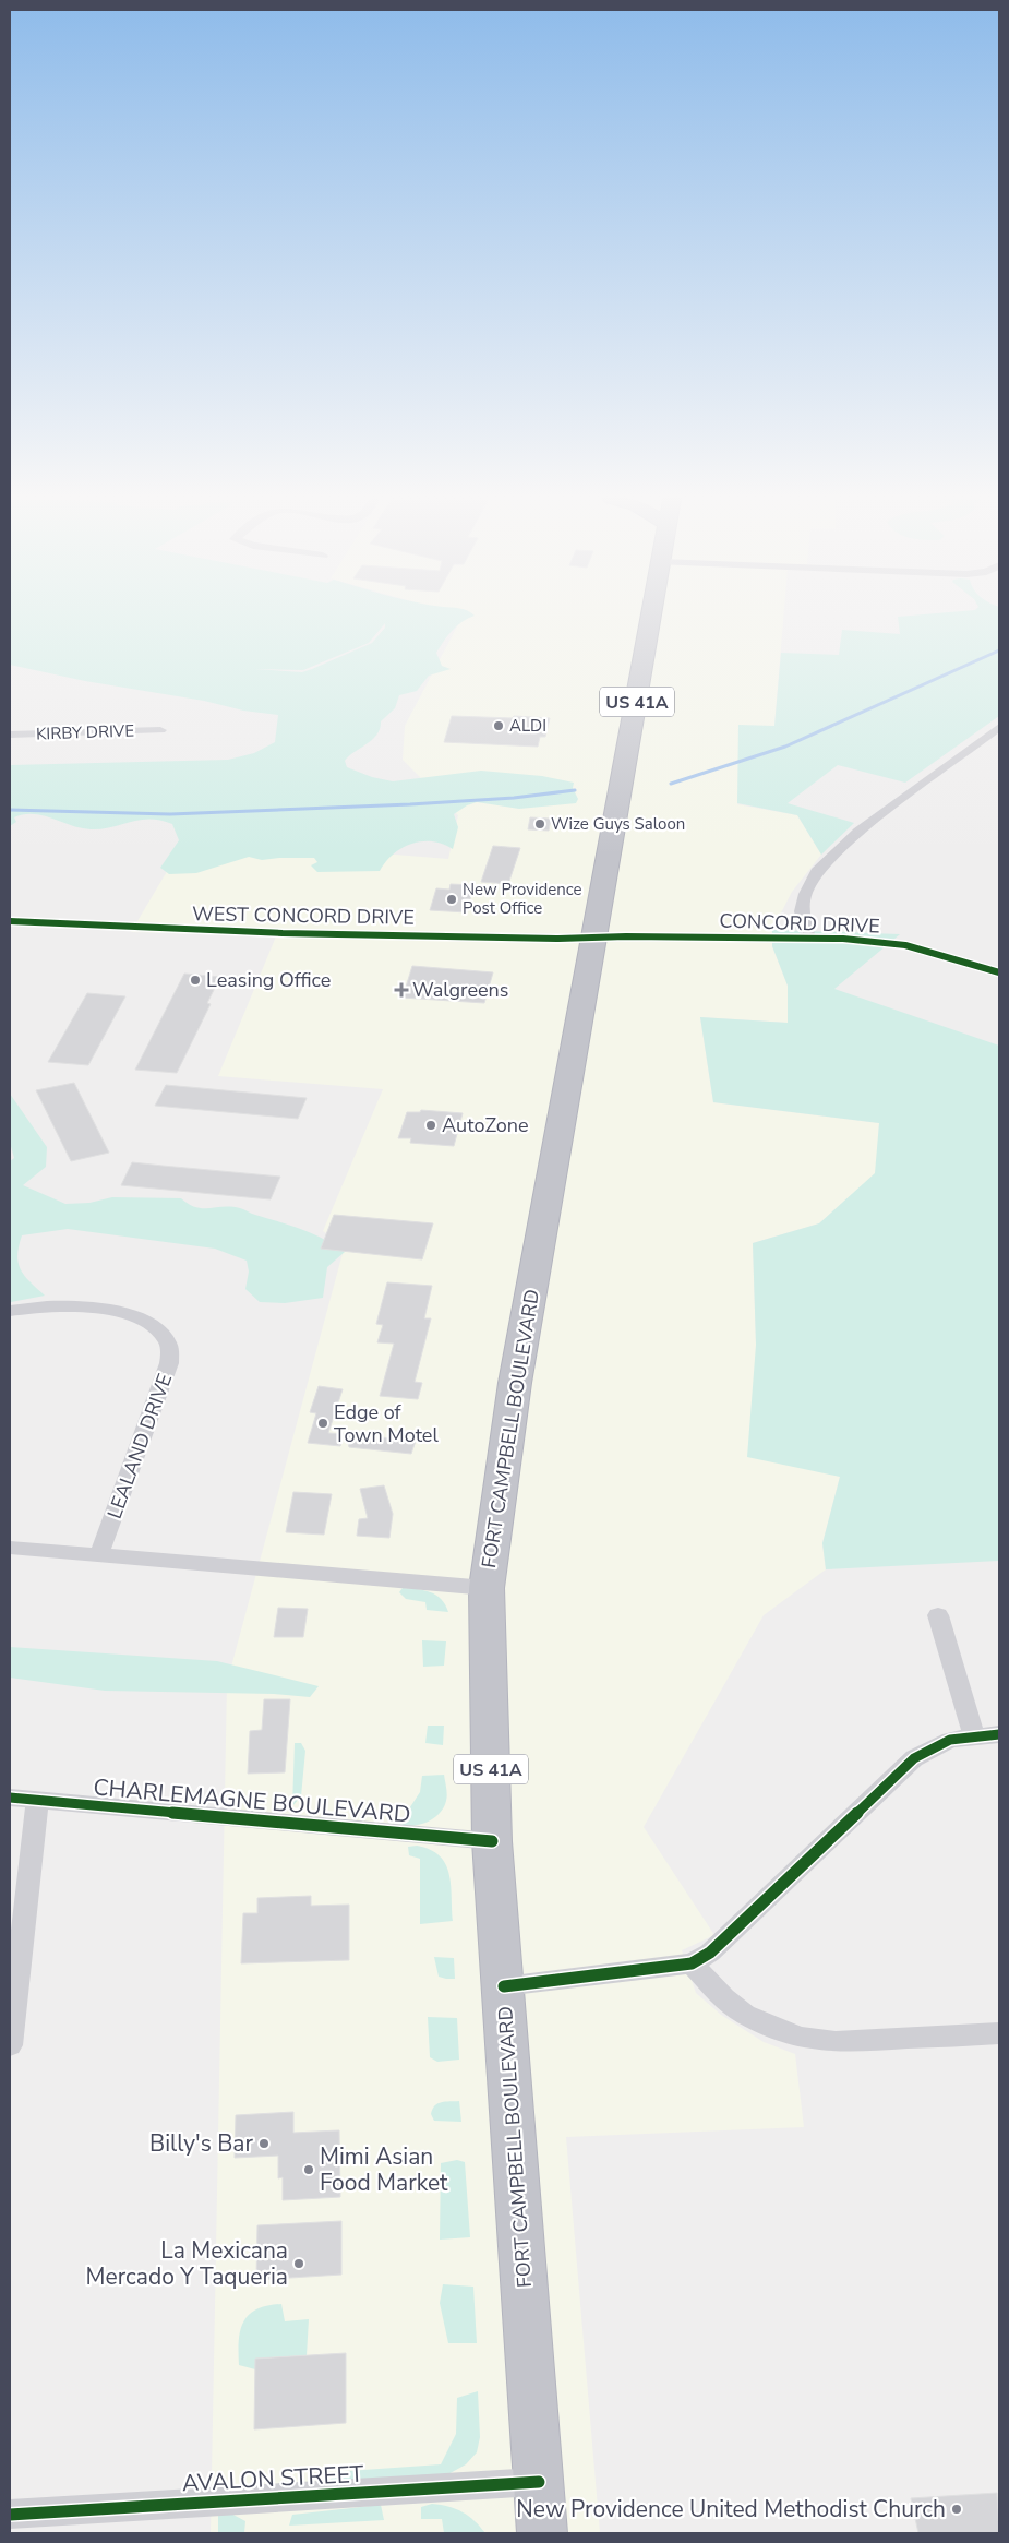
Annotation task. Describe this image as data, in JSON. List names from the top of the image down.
{
  "streets": {
    "highway": ["US 41A", "FORT CAMPBELL BOULEVARD"],
    "street": [
      "KIRBY DRIVE",
      "WEST CONCORD DRIVE",
      "CONCORD DRIVE",
      "LEALAND DRIVE",
      "CHARLEMAGNE BOULEVARD",
      "AVALON STREET"
    ]
  },
  "crossings": [
    ["WEST CONCORD DRIVE", "CONCORD DRIVE"],
    ["WEST CONCORD DRIVE", "FORT CAMPBELL BOULEVARD"],
    ["CONCORD DRIVE", "FORT CAMPBELL BOULEVARD"],
    ["FORT CAMPBELL BOULEVARD", "CHARLEMAGNE BOULEVARD"],
    ["FORT CAMPBELL BOULEVARD", "AVALON STREET"]
  ],
  "places": {
    "other": [
      "ALDI",
      "Wize Guys Saloon",
      "New Providence Post Office",
      "Leasing Office",
      "AutoZone",
      "Edge of Town Motel",
      "Billy's Bar",
      "Mimi Asian Food Market",
      "La Mexicana Mercado Y Taqueria",
      "New Providence United Methodist Church"
    ],
    "health": ["Walgreens"]
  }
}
